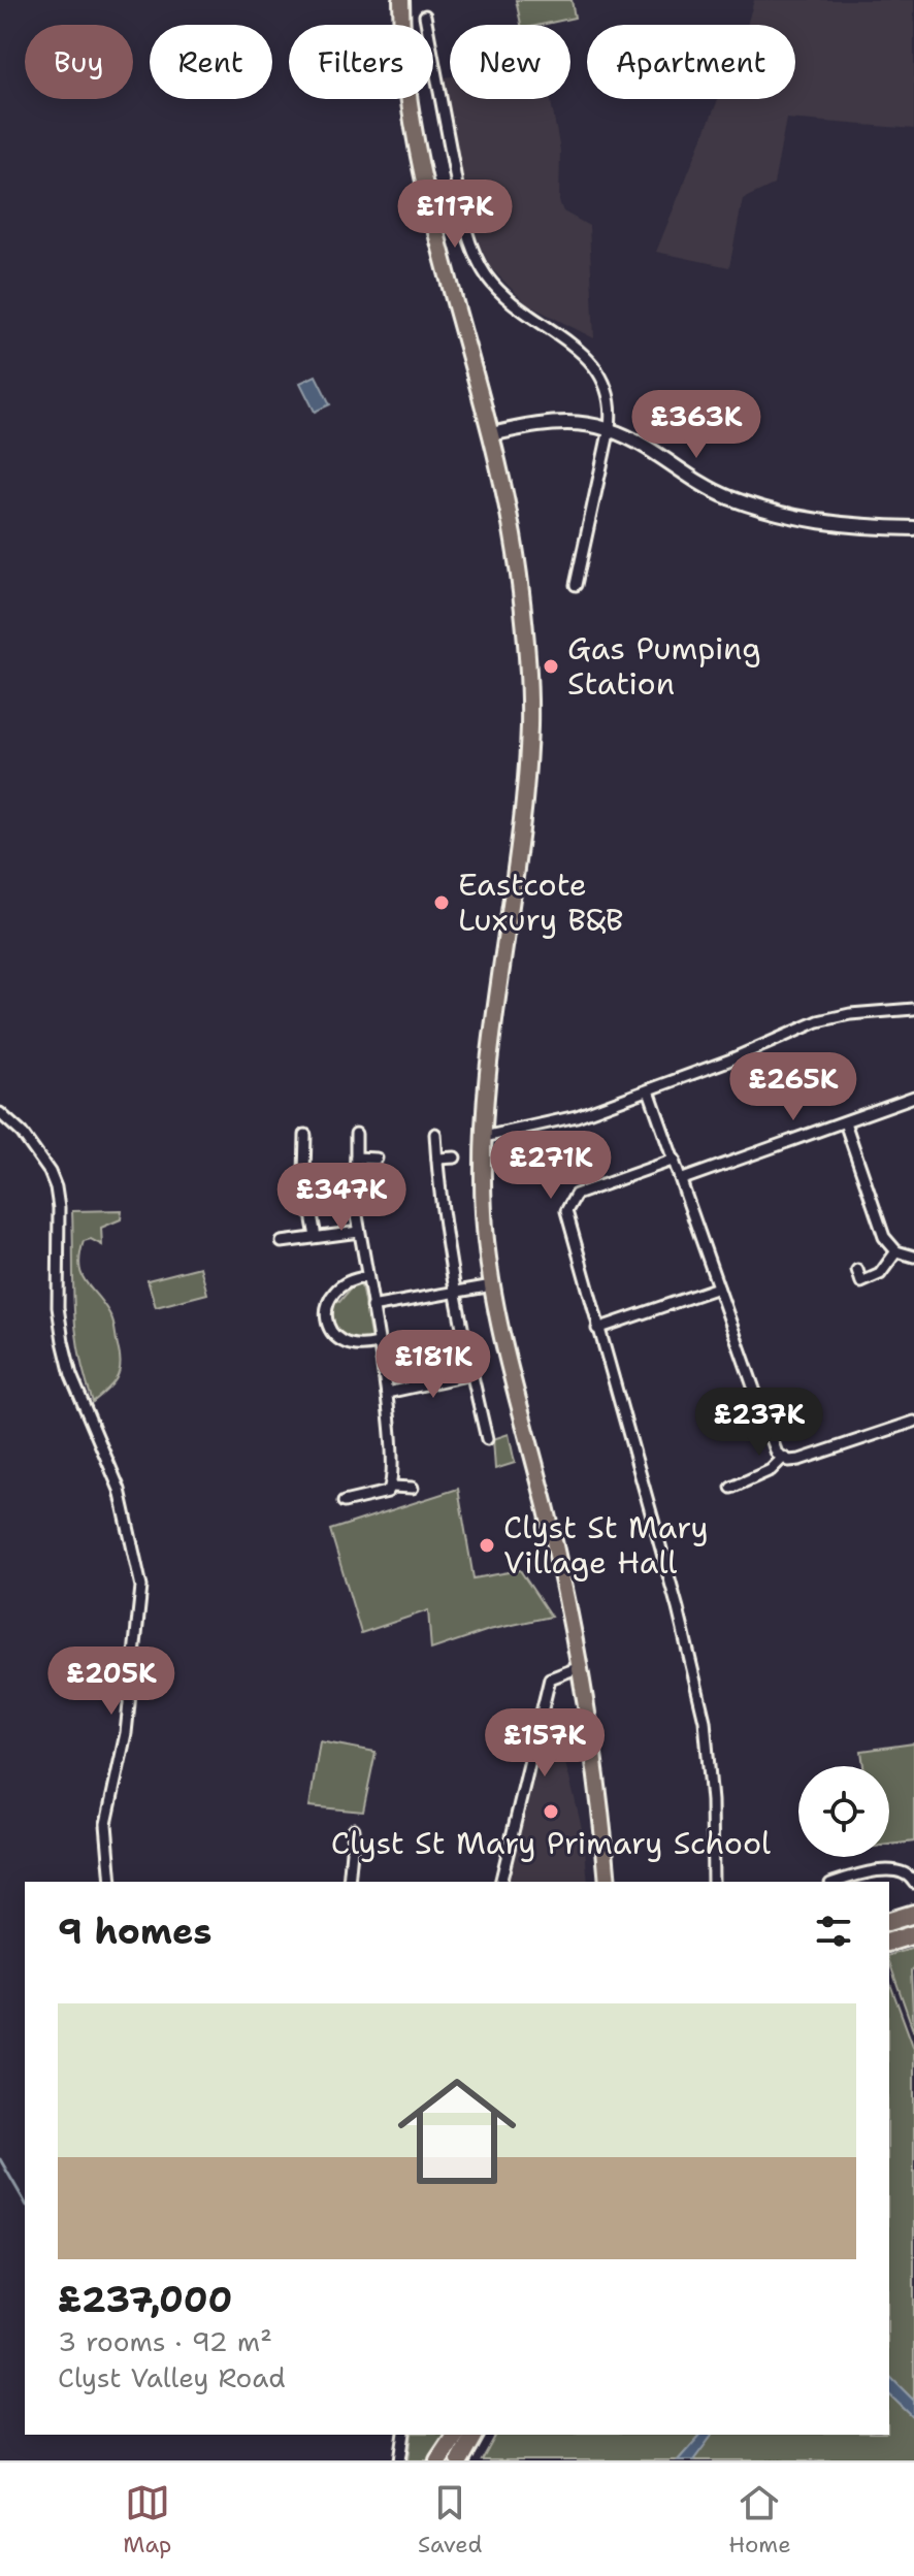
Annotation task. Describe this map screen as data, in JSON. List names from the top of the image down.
{
  "places": [
    "Gas Pumping Station",
    "Eastcote Luxury B&B",
    "Clyst St Mary Village Hall",
    "Clyst St Mary Primary School"
  ],
  "page": {
    "chip": [
      "Buy",
      "Rent",
      "Filters",
      "New",
      "Apartment"
    ],
    "price": [
      "£117K",
      "£363K",
      "£265K",
      "£271K",
      "£347K",
      "£181K",
      "£237K",
      "£205K",
      "£157K"
    ],
    "heading": "9 homes",
    "list": [
      {
        "name": "£237,000",
        "note": "3 rooms · 92 m² · Clyst Valley Road"
      }
    ],
    "tabs": ["Map", "Saved", "Home"]
  }
}
